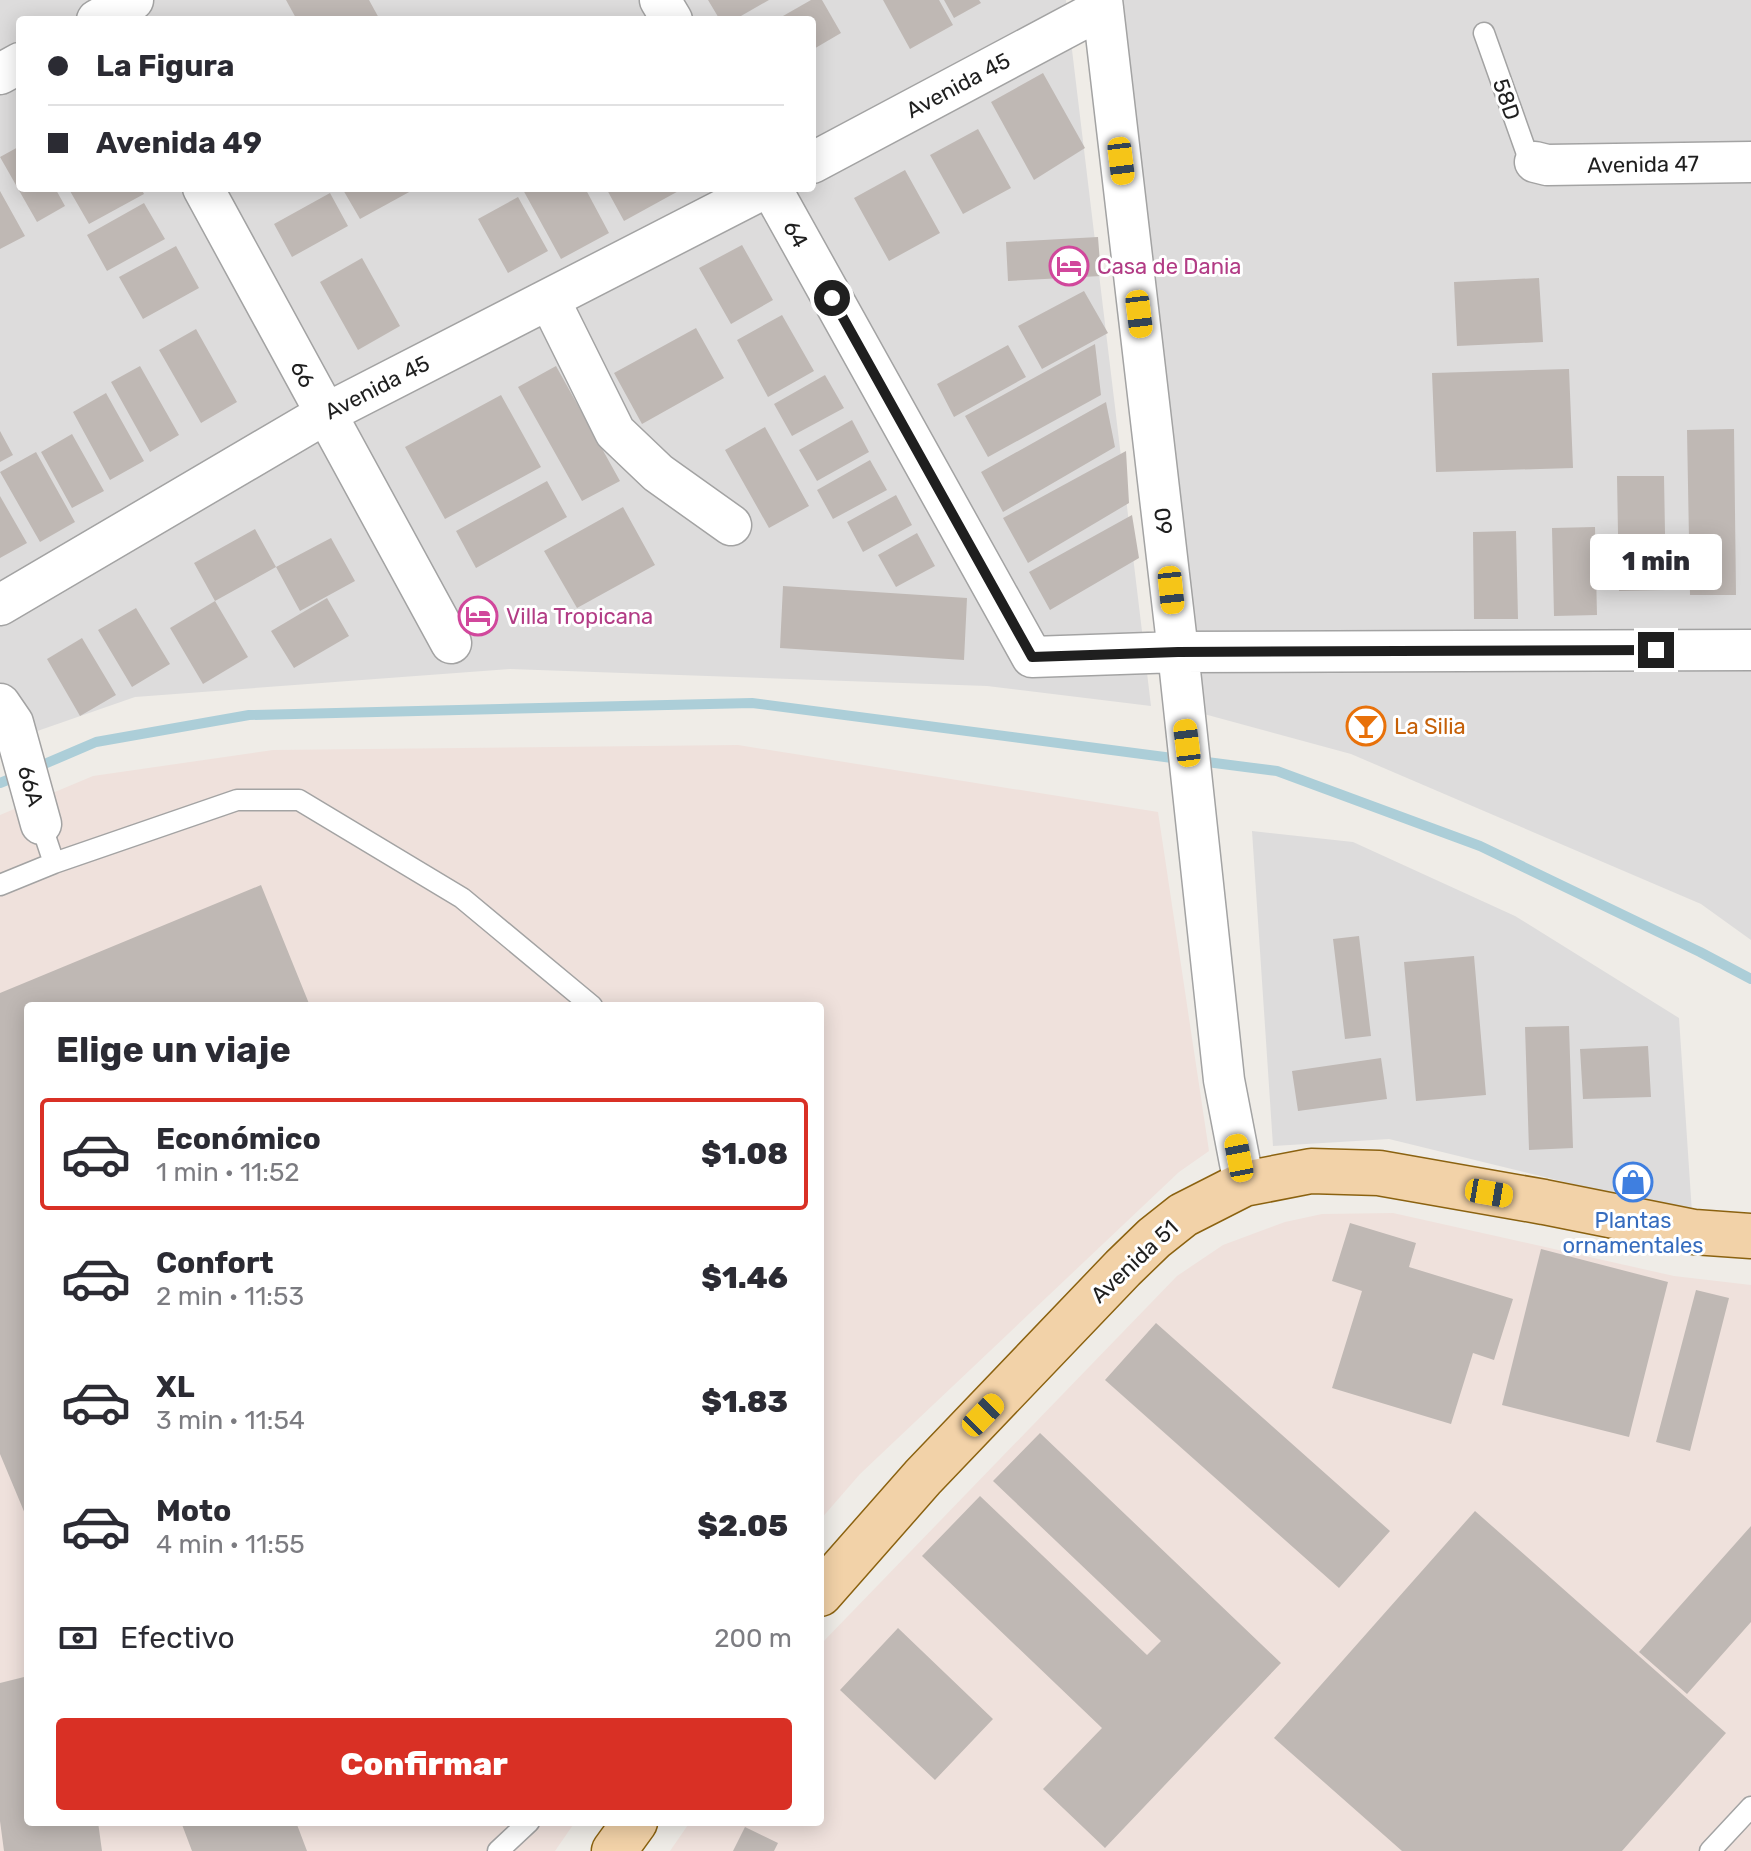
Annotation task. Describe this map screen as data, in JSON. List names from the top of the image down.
{
  "streets": {
    "main road": ["Avenida 51"],
    "street": [
      "Avenida 45",
      "Avenida 47",
      "64",
      "66",
      "60",
      "66A"
    ],
    "lane": ["58D"]
  },
  "crossings": [
    ["Avenida 45", "66"],
    ["Avenida 45", "60"],
    ["58D", "Avenida 47"],
    ["64", "60"],
    ["60", "Avenida 51"]
  ],
  "places": {
    "hotel": ["Casa de Dania", "Villa Tropicana"],
    "bar": ["La Silia"],
    "shop": ["Plantas ornamentales"]
  },
  "page": {
    "banner": ["La Figura", "Avenida 49"],
    "bubble": "1 min",
    "heading": "Elige un viaje",
    "list": [
      {
        "name": "Económico",
        "note": "1 min · 11:52",
        "value": "$1.08"
      },
      {
        "name": "Confort",
        "note": "2 min · 11:53",
        "value": "$1.46"
      },
      {
        "name": "XL",
        "note": "3 min · 11:54",
        "value": "$1.83"
      },
      {
        "name": "Moto",
        "note": "4 min · 11:55",
        "value": "$2.05"
      }
    ],
    "pay": ["Efectivo", "200 m"],
    "buttons": "Confirmar"
  }
}
